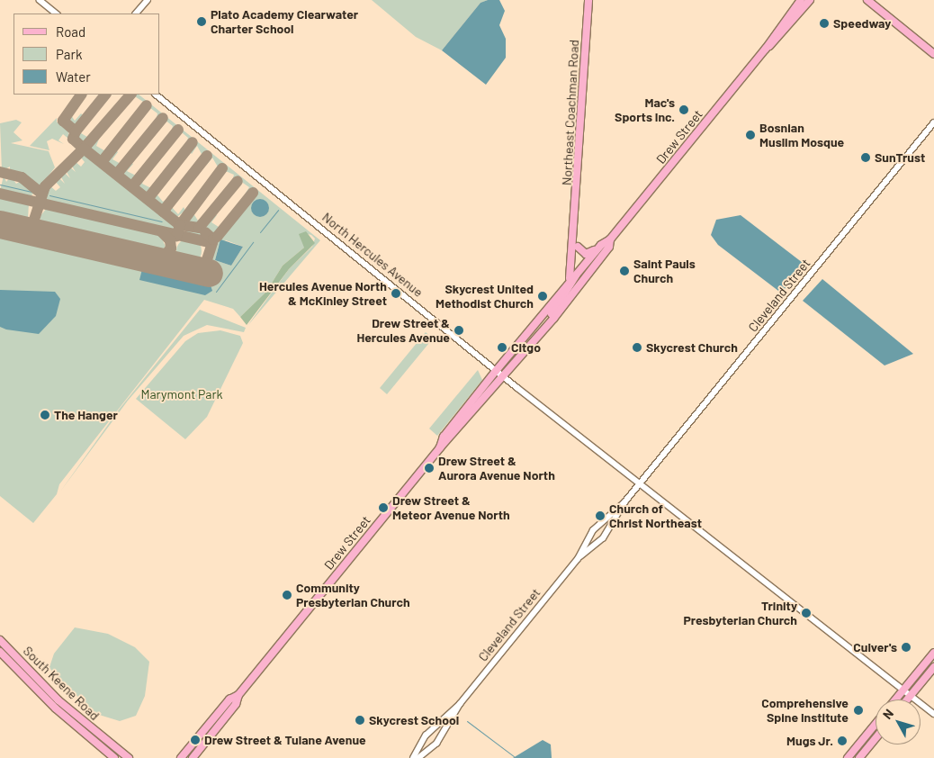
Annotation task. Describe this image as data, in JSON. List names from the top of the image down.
{
  "streets": {
    "main road": ["Northeast Coachman Road", "Drew Street", "South Keene Road"],
    "street": ["North Hercules Avenue", "Cleveland Street"]
  },
  "crossings": [
    ["Northeast Coachman Road", "Drew Street"],
    ["Drew Street", "North Hercules Avenue"],
    ["North Hercules Avenue", "Cleveland Street"]
  ],
  "parks": ["Marymont Park"],
  "places": [
    "Plato Academy Clearwater Charter School",
    "Speedway",
    "Mac's Sports Inc.",
    "Bosnian Muslim Mosque",
    "SunTrust",
    "Saint Pauls Church",
    "Hercules Avenue North & McKinley Street",
    "Skycrest United Methodist Church",
    "Drew Street & Hercules Avenue",
    "Citgo",
    "Skycrest Church",
    "The Hanger",
    "Drew Street & Aurora Avenue North",
    "Drew Street & Meteor Avenue North",
    "Church of Christ Northeast",
    "Community Presbyterian Church",
    "Trinity Presbyterian Church",
    "Culver's",
    "Comprehensive Spine Institute",
    "Skycrest School",
    "Drew Street & Tulane Avenue",
    "Mugs Jr."
  ],
  "legend": ["Road", "Park", "Water"],
  "north": "top left"
}
